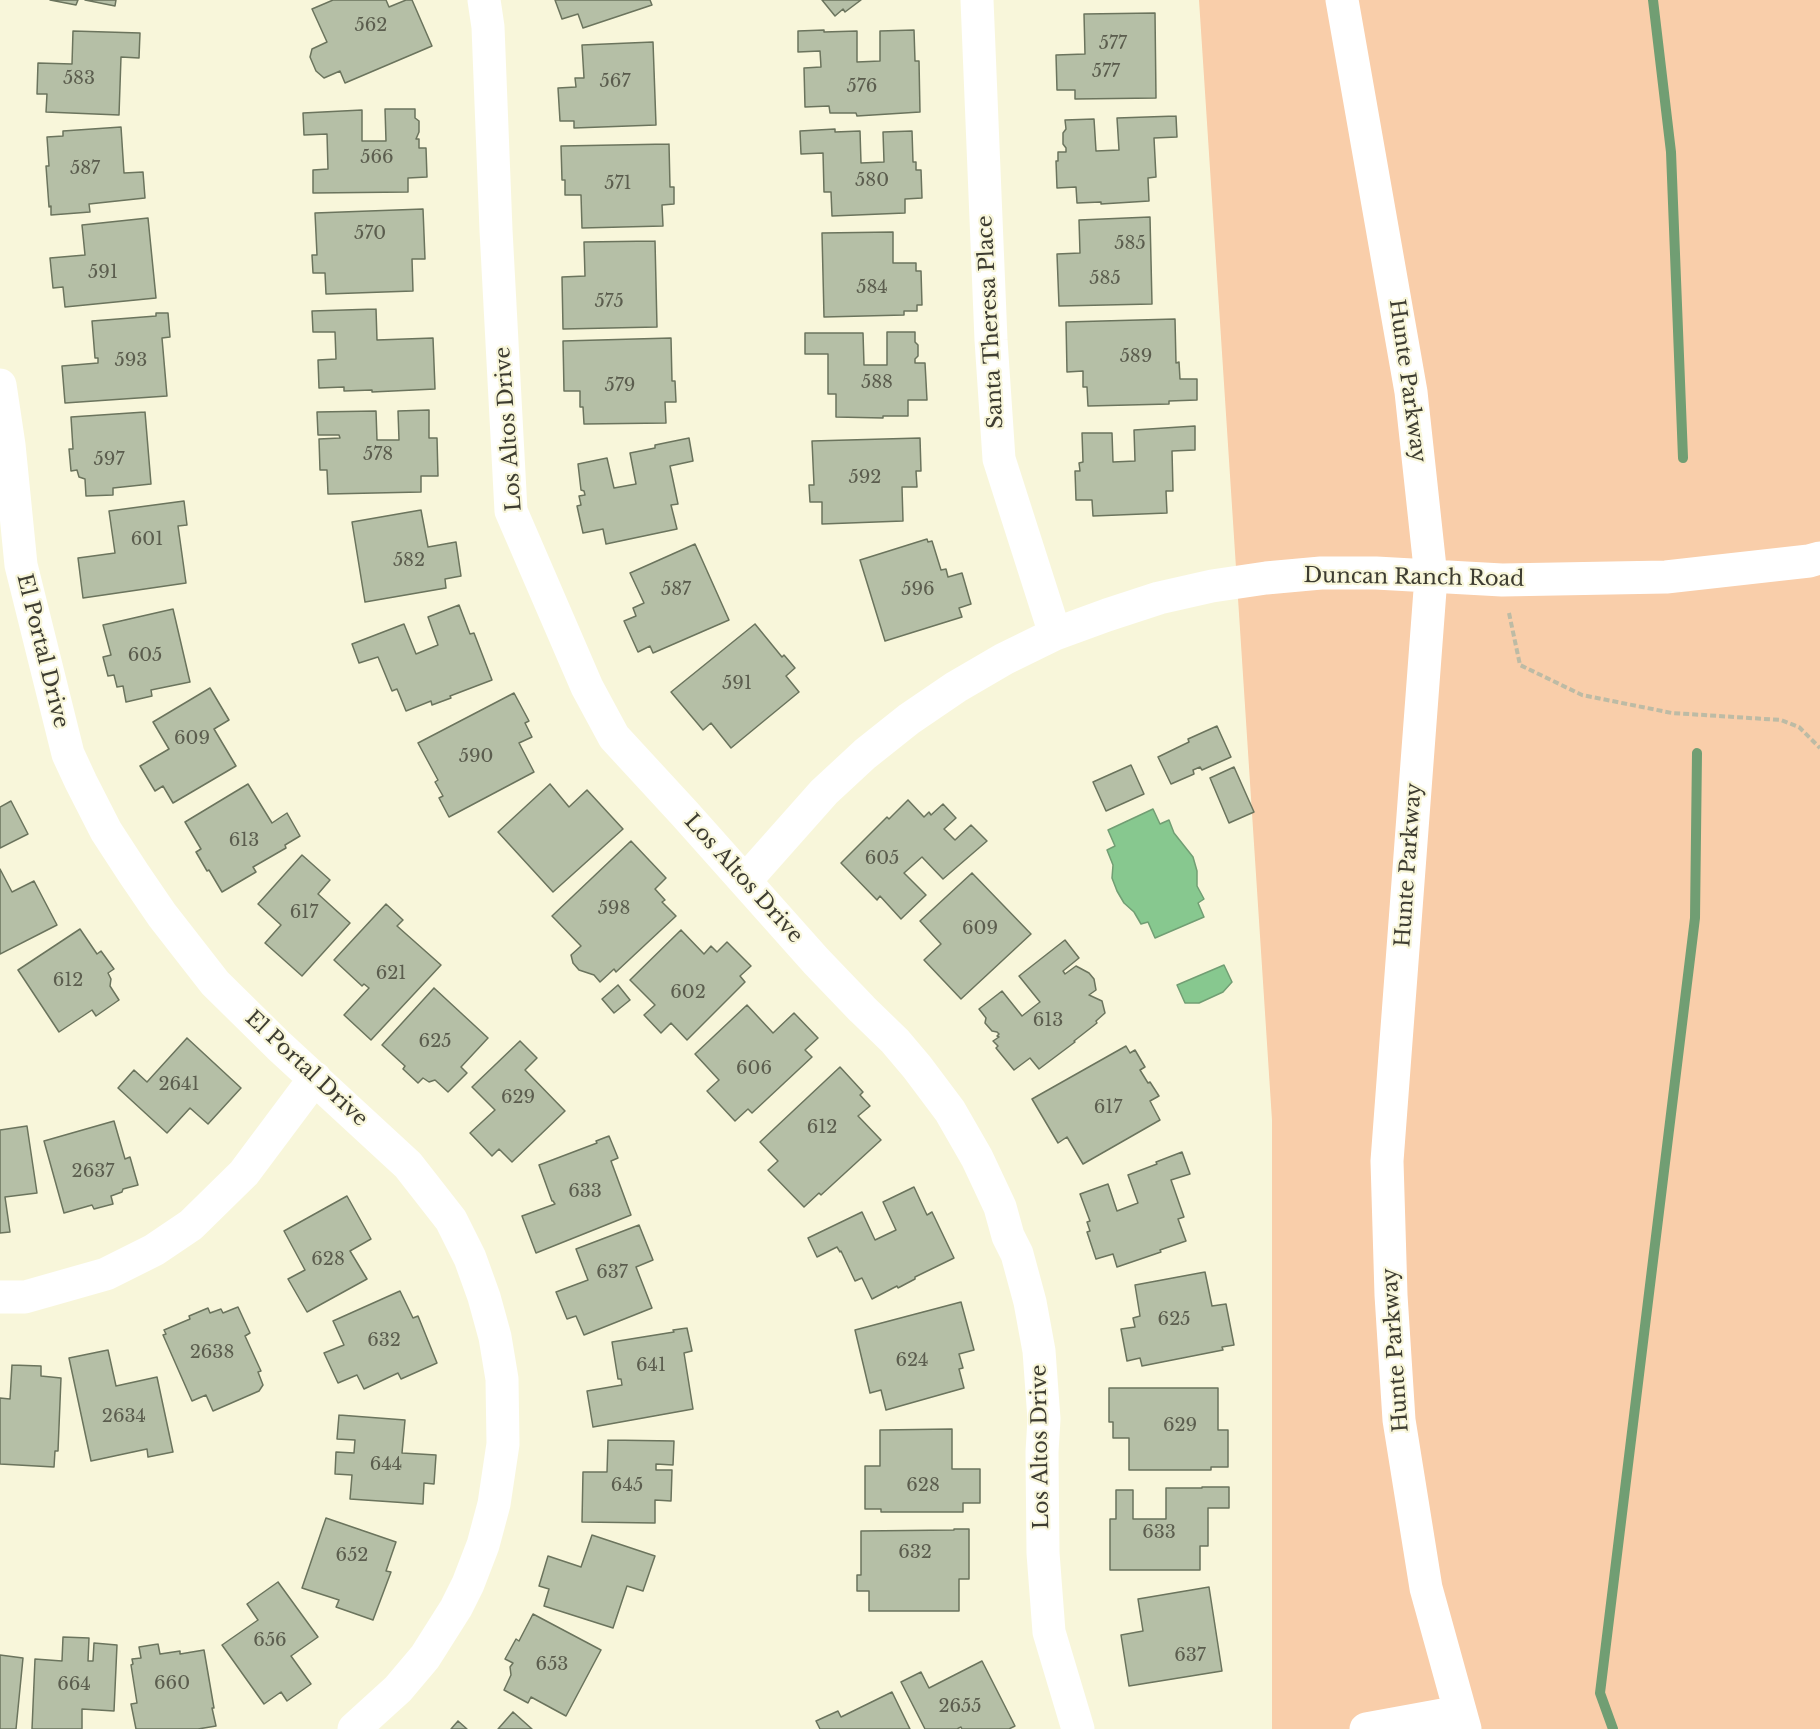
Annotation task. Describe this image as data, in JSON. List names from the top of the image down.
{
  "streets": {
    "street": [
      "Santa Theresa Place",
      "Hunte Parkway",
      "Los Altos Drive",
      "Duncan Ranch Road",
      "El Portal Drive"
    ]
  },
  "crossings": [
    ["Santa Theresa Place", "Duncan Ranch Road"],
    ["Hunte Parkway", "Duncan Ranch Road"],
    ["Los Altos Drive", "Duncan Ranch Road"]
  ],
  "house_numbers": [
    "562",
    "577",
    "577",
    "583",
    "567",
    "576",
    "566",
    "587",
    "580",
    "571",
    "570",
    "585",
    "591",
    "585",
    "584",
    "575",
    "589",
    "593",
    "588",
    "579",
    "578",
    "597",
    "592",
    "601",
    "582",
    "587",
    "596",
    "605",
    "591",
    "609",
    "590",
    "613",
    "605",
    "598",
    "617",
    "609",
    "621",
    "612",
    "602",
    "613",
    "625",
    "606",
    "2641",
    "629",
    "617",
    "612",
    "2637",
    "633",
    "628",
    "637",
    "625",
    "632",
    "2638",
    "624",
    "641",
    "2634",
    "629",
    "644",
    "645",
    "628",
    "633",
    "632",
    "652",
    "656",
    "637",
    "653",
    "660",
    "664",
    "2655"
  ]
}
